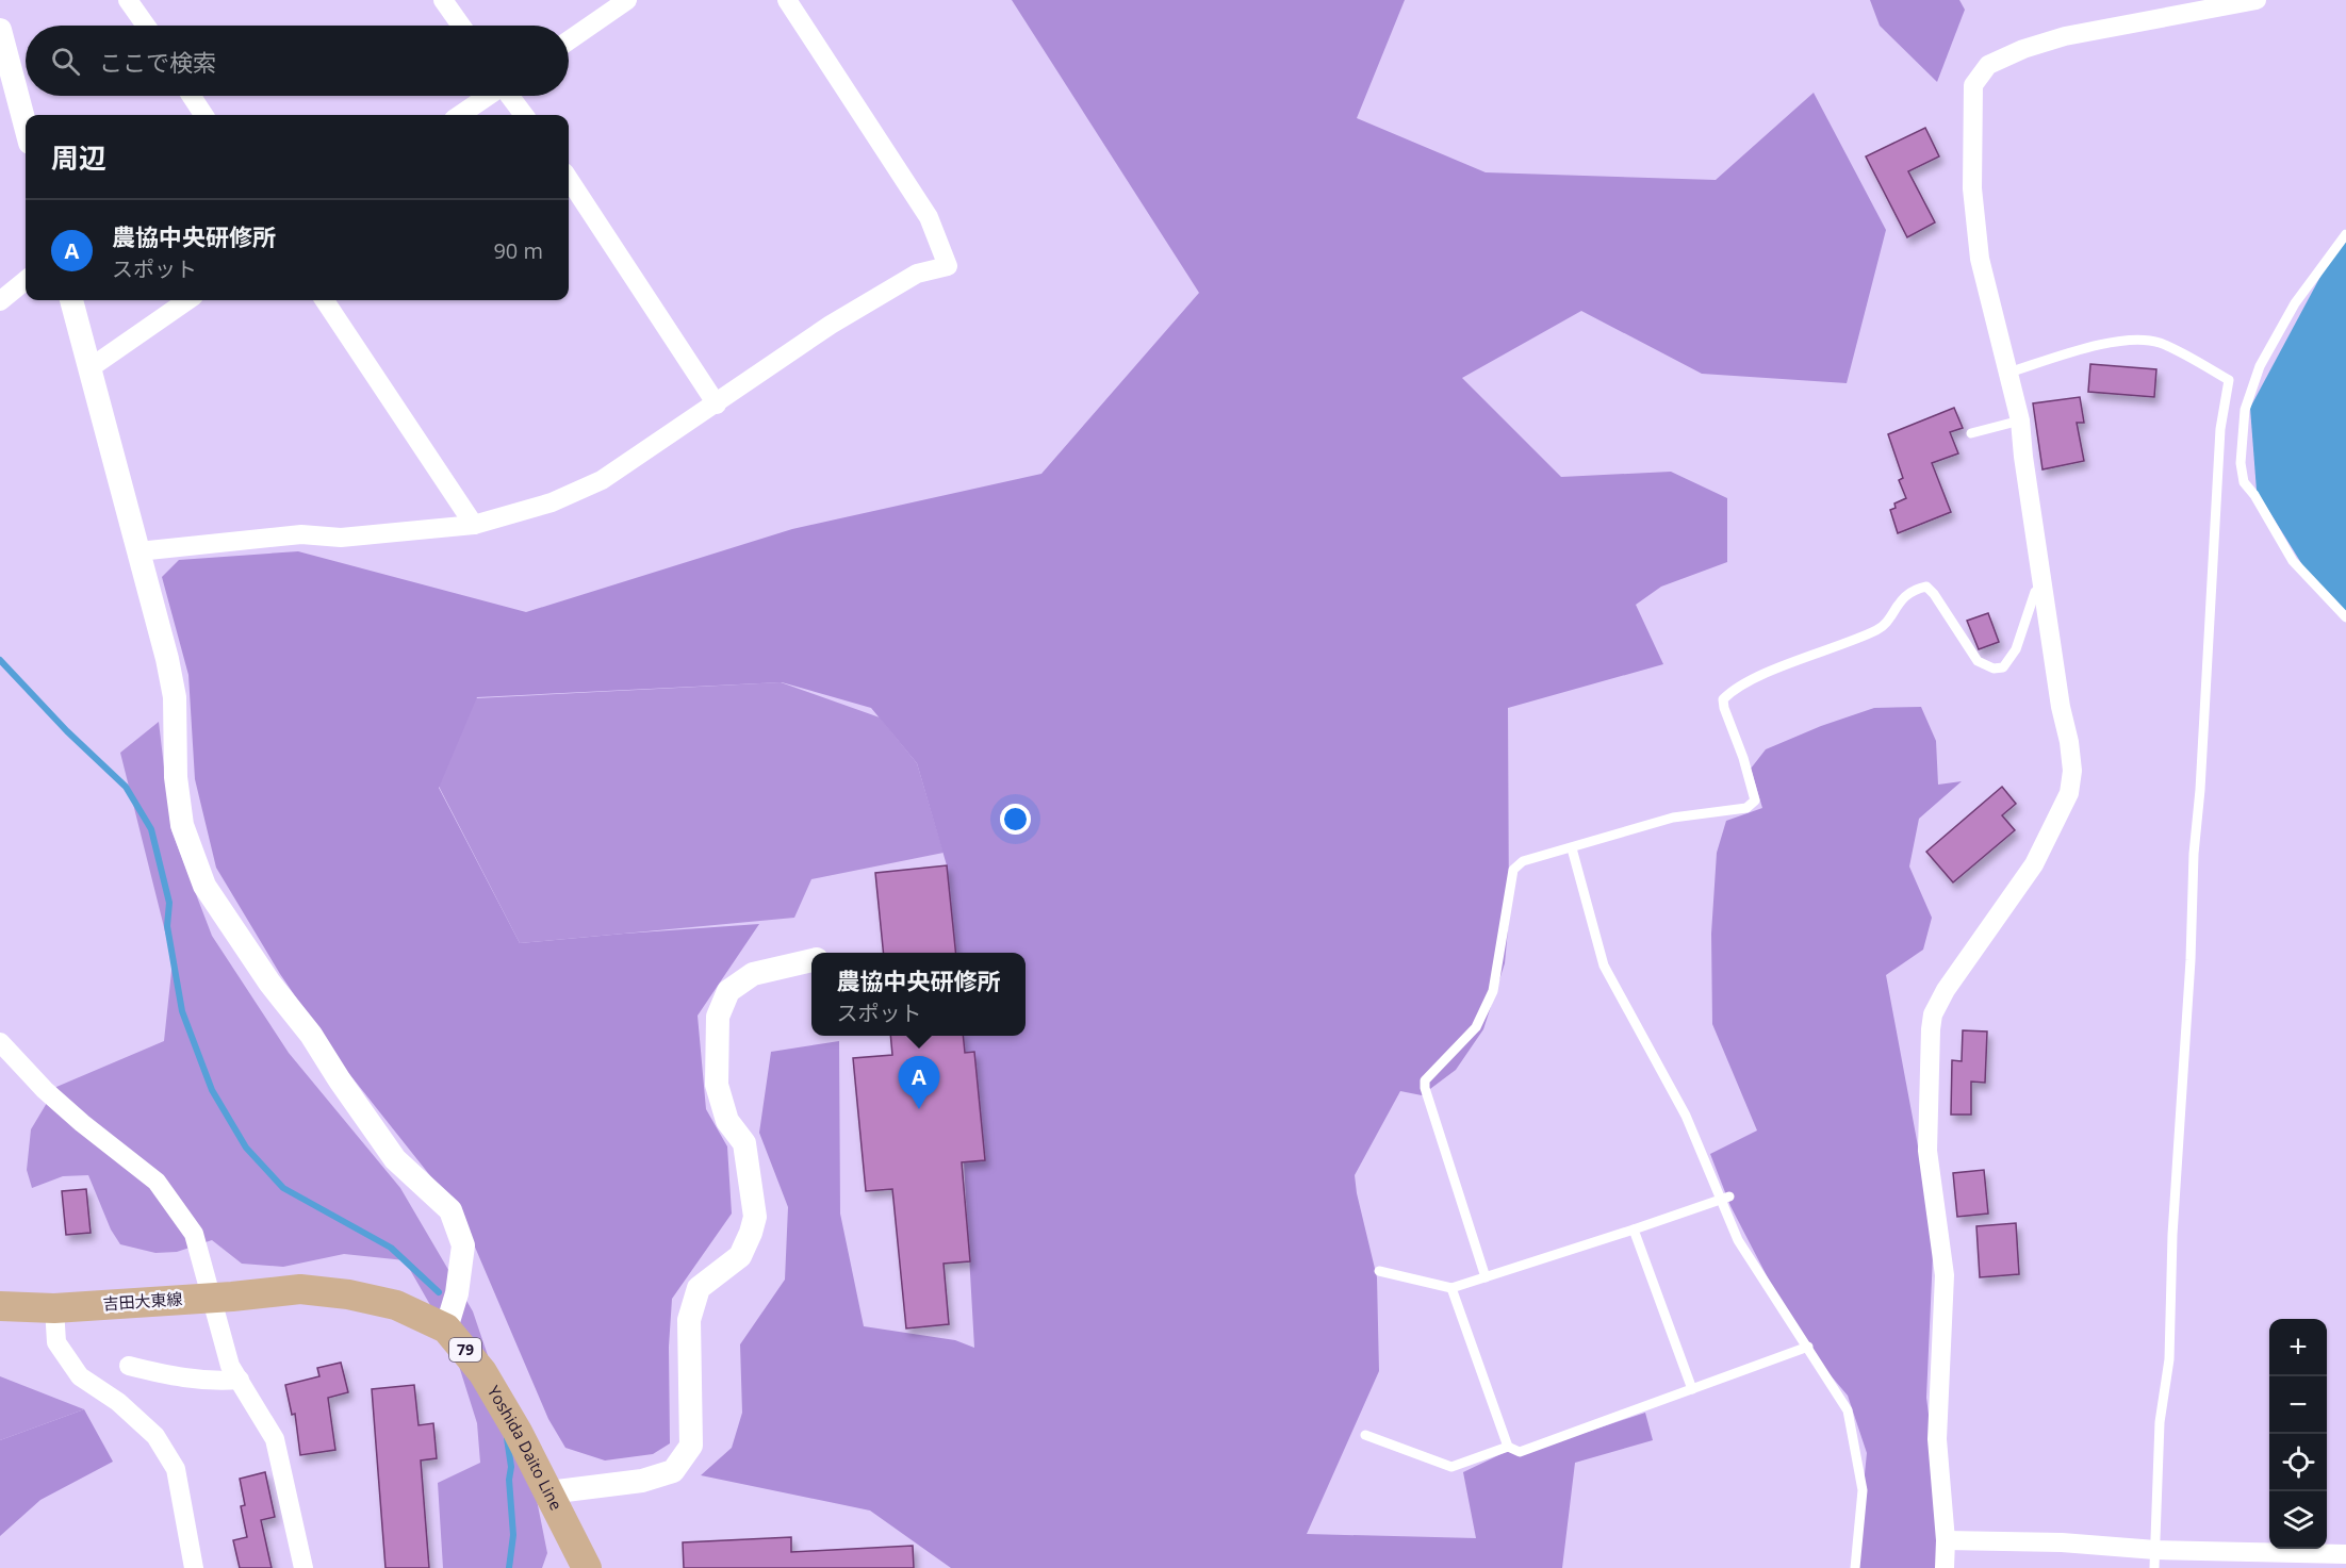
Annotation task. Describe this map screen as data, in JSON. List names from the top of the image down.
{
  "streets": {
    "main road": ["吉田大東線", "79", "Yoshida Daito Line"]
  },
  "crossings": [
    ["吉田大東線", "79"],
    ["吉田大東線", "Yoshida Daito Line"]
  ],
  "page": {
    "search": "ここで検索",
    "heading": "周辺",
    "list": [
      {
        "mark": "A",
        "name": "農協中央研修所",
        "note": "スポット",
        "value": "90 m"
      }
    ],
    "popup": ["農協中央研修所", "スポット"],
    "pins": "A",
    "map_buttons": ["+", "−"]
  }
}
